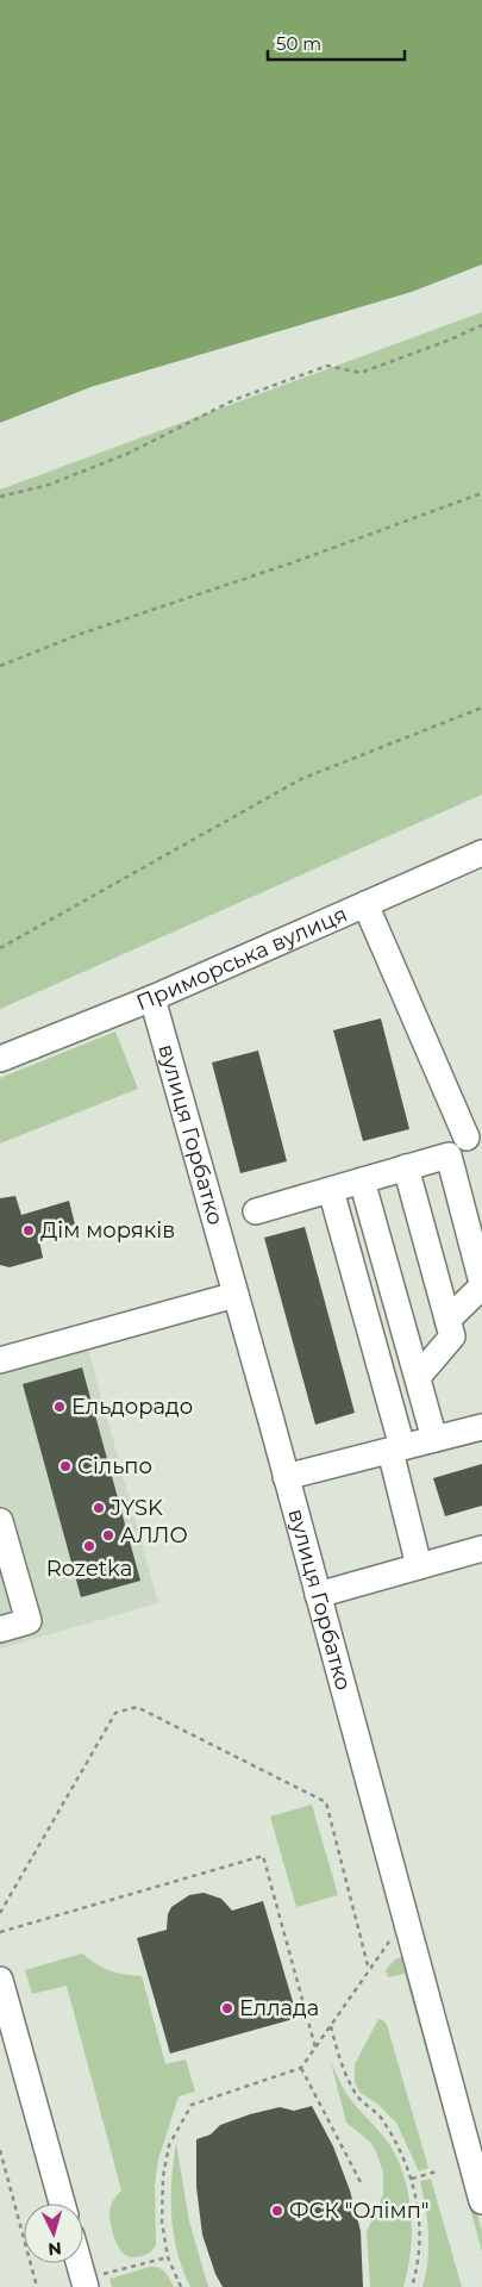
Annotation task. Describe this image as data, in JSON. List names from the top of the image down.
{
  "streets": {
    "street": ["Приморська вулиця", "вулиця Горбатко"]
  },
  "crossings": [
    ["Приморська вулиця", "вулиця Горбатко"]
  ],
  "places": [
    "Дім моряків",
    "Ельдорадо",
    "Сільпо",
    "JYSK",
    "АЛЛО",
    "Rozetka",
    "Еллада",
    "ФСК \"Олімп\""
  ],
  "scale_bar": "50 m",
  "north": "bottom"
}
